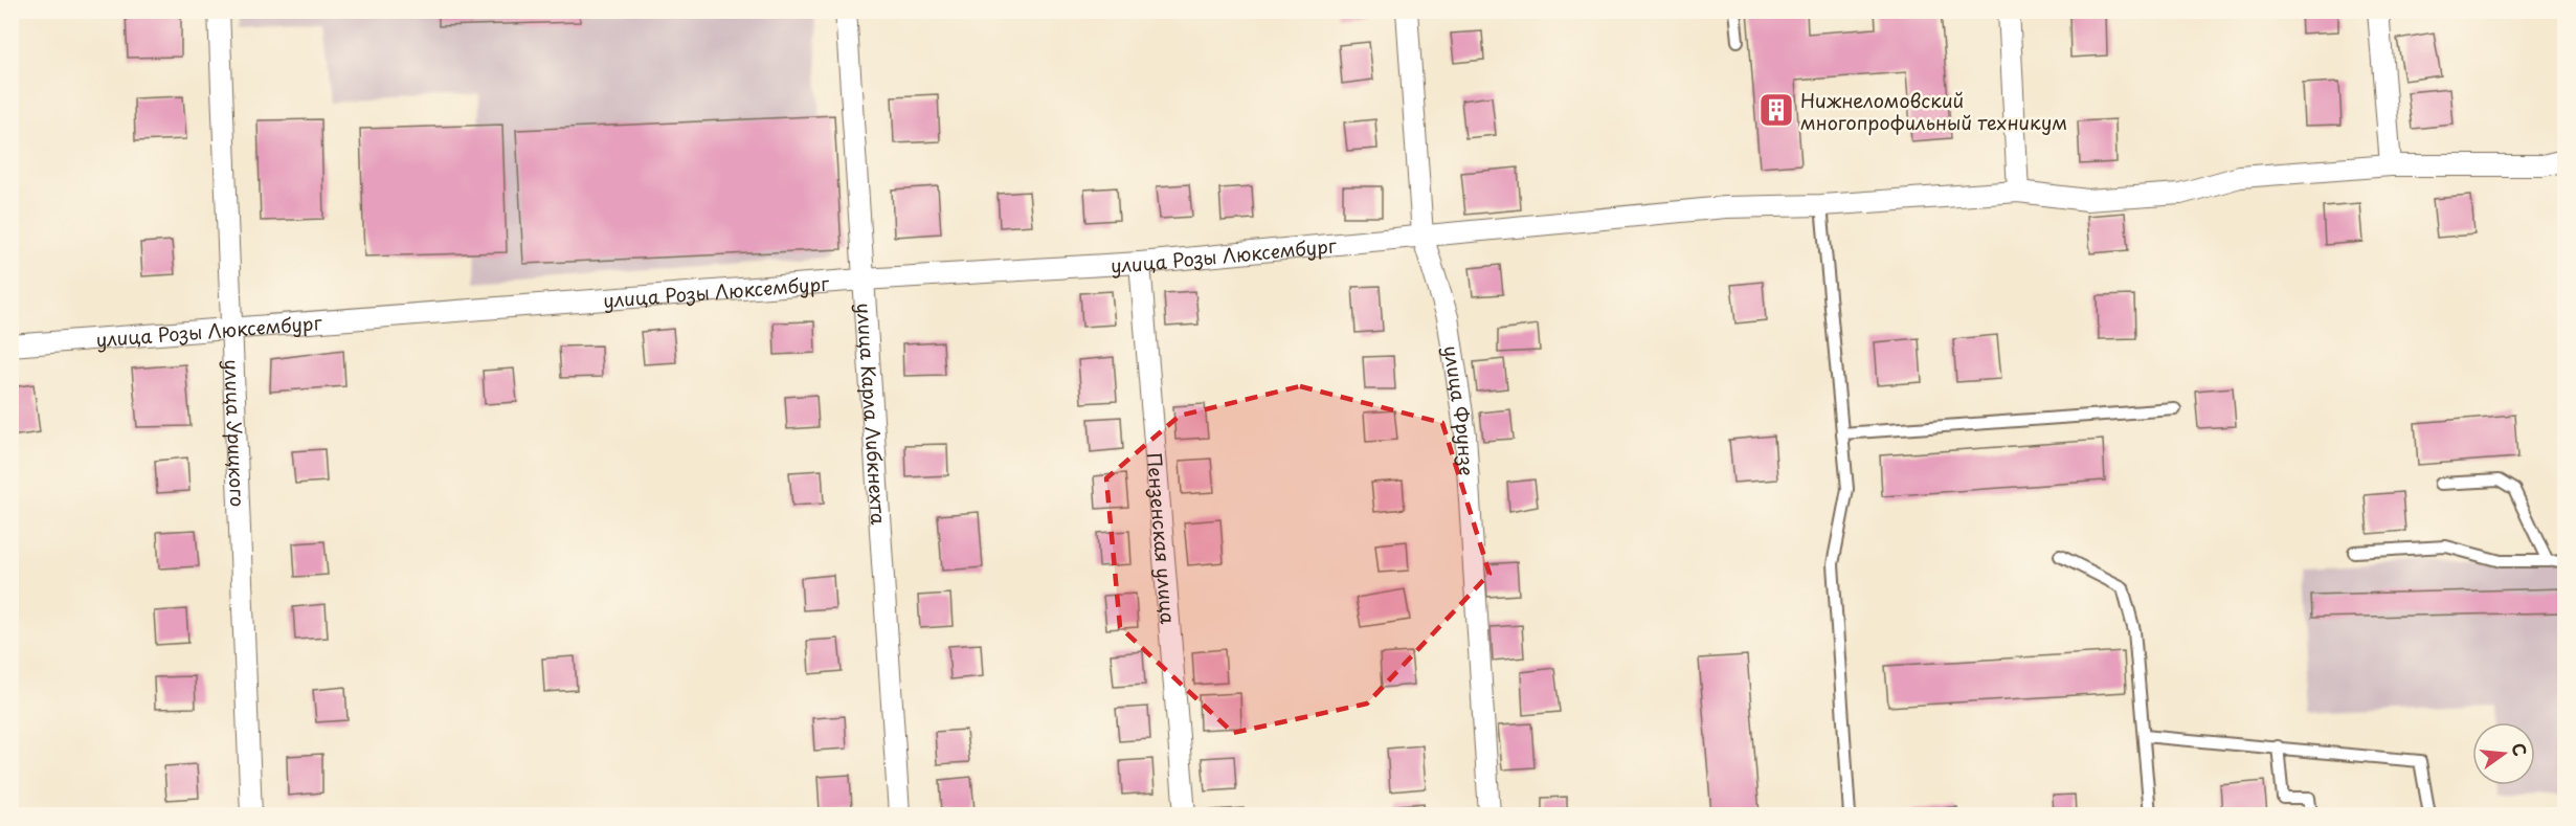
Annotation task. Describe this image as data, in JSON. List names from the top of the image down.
{
  "streets": {
    "street": [
      "улица Розы Люксембург",
      "улица Фрунзе",
      "улица Карла Либкнехта",
      "улица Урицкого",
      "Пензенская улица"
    ]
  },
  "crossings": [
    ["улица Розы Люксембург", "улица Фрунзе"],
    ["улица Розы Люксембург", "улица Карла Либкнехта"],
    ["улица Розы Люксембург", "улица Урицкого"],
    ["улица Розы Люксембург", "Пензенская улица"]
  ],
  "places": {
    "building": ["Нижнеломовский многопрофильный техникум"]
  },
  "north": "right"
}
